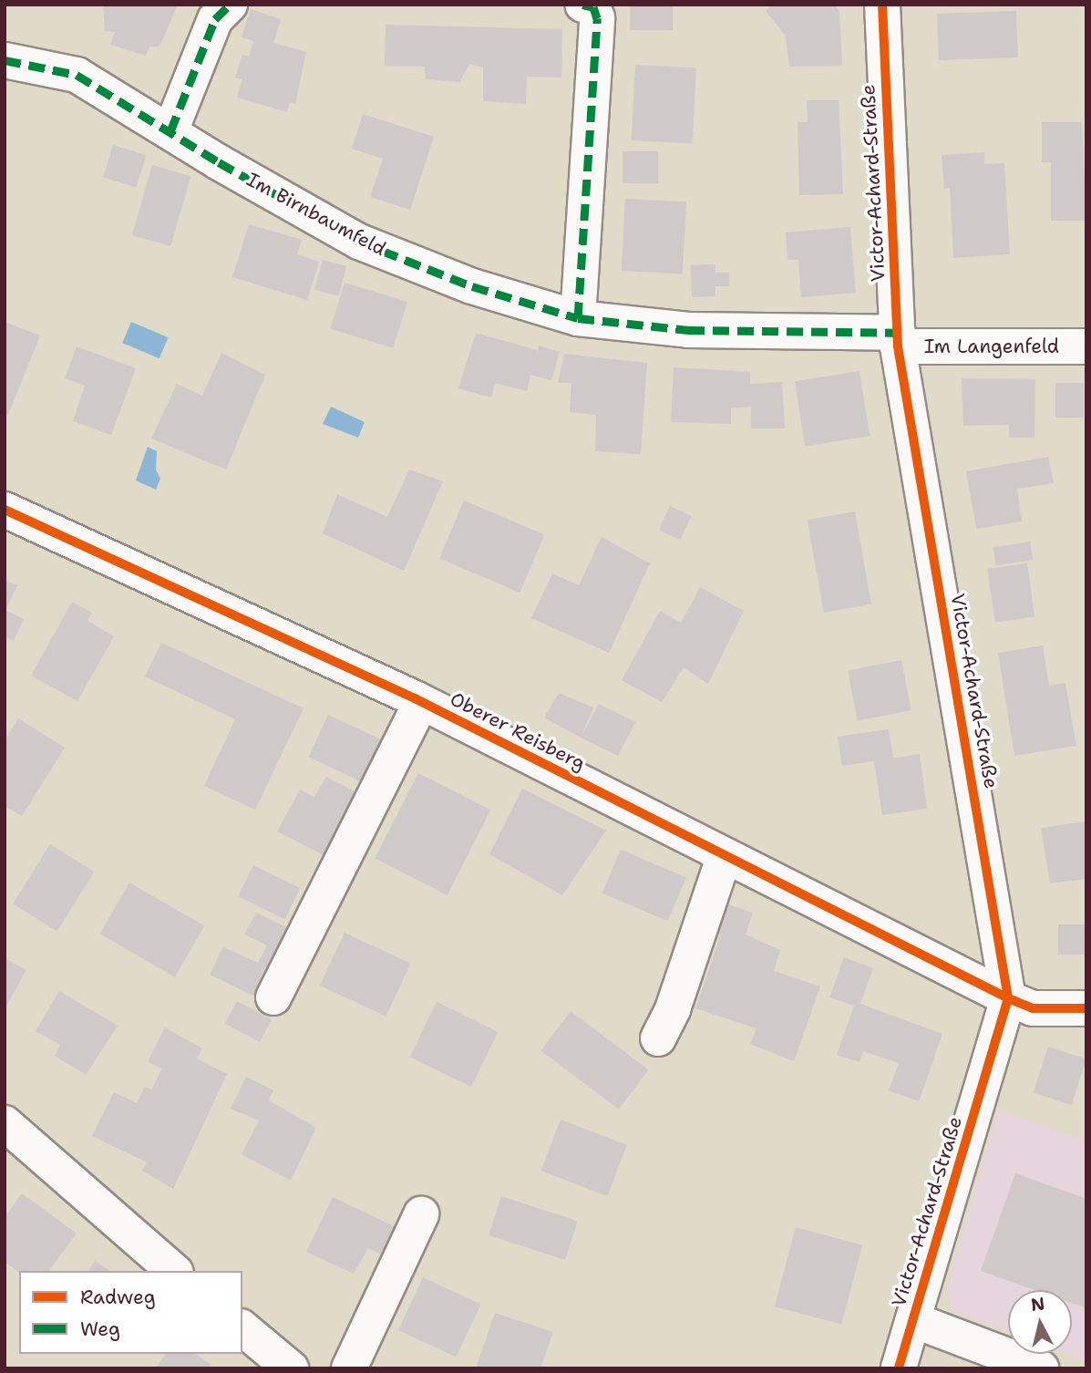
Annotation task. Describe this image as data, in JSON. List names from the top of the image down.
{
  "streets": {
    "street": [
      "Victor-Achard-Straße",
      "Im Birnbaumfeld",
      "Im Langenfeld",
      "Oberer Reisberg"
    ]
  },
  "crossings": [
    ["Victor-Achard-Straße", "Im Birnbaumfeld"],
    ["Victor-Achard-Straße", "Im Langenfeld"],
    ["Victor-Achard-Straße", "Oberer Reisberg"],
    ["Im Birnbaumfeld", "Im Langenfeld"]
  ],
  "legend": ["Radweg", "Weg"],
  "north": "top"
}
